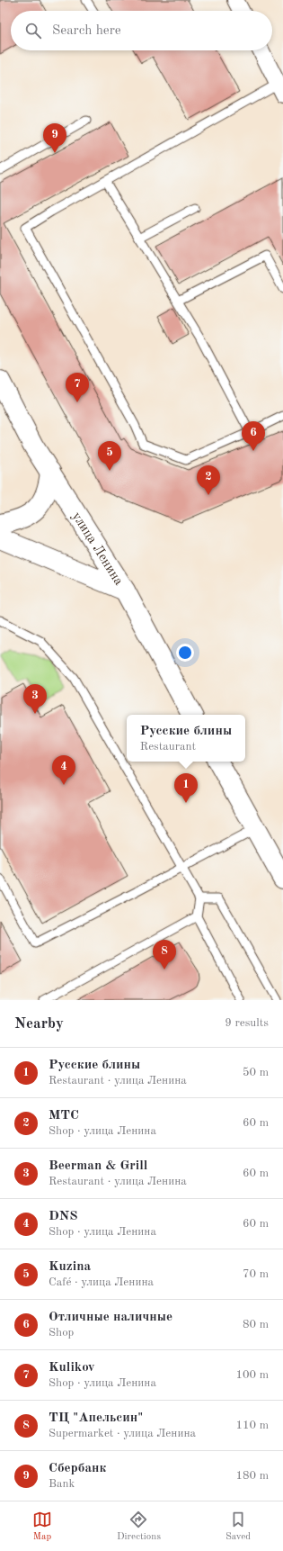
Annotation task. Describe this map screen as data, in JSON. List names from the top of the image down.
{
  "streets": {
    "main road": ["улица Ленина"]
  },
  "page": {
    "search": "Search here",
    "pins": [
      "9",
      "7",
      "6",
      "5",
      "2",
      "3",
      "4",
      "1",
      "8"
    ],
    "popup": ["Русские блины", "Restaurant"],
    "heading": ["Nearby", "9 results"],
    "list": [
      {
        "mark": "1",
        "name": "Русские блины",
        "note": "Restaurant · улица Ленина",
        "value": "50 m"
      },
      {
        "mark": "2",
        "name": "МТС",
        "note": "Shop · улица Ленина",
        "value": "60 m"
      },
      {
        "mark": "3",
        "name": "Beerman & Grill",
        "note": "Restaurant · улица Ленина",
        "value": "60 m"
      },
      {
        "mark": "4",
        "name": "DNS",
        "note": "Shop · улица Ленина",
        "value": "60 m"
      },
      {
        "mark": "5",
        "name": "Kuzina",
        "note": "Café · улица Ленина",
        "value": "70 m"
      },
      {
        "mark": "6",
        "name": "Отличные наличные",
        "note": "Shop",
        "value": "80 m"
      },
      {
        "mark": "7",
        "name": "Kulikov",
        "note": "Shop · улица Ленина",
        "value": "100 m"
      },
      {
        "mark": "8",
        "name": "ТЦ \"Апельсин\"",
        "note": "Supermarket · улица Ленина",
        "value": "110 m"
      },
      {
        "mark": "9",
        "name": "Сбербанк",
        "note": "Bank",
        "value": "180 m"
      }
    ],
    "nav": ["Map", "Directions", "Saved"]
  }
}
